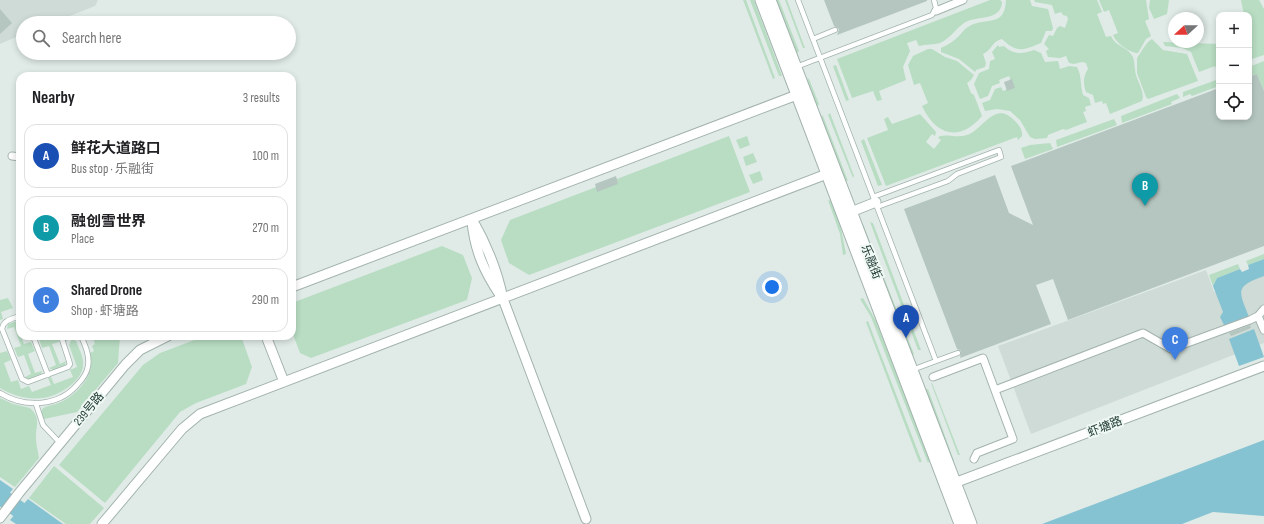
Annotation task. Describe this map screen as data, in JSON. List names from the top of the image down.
{
  "streets": {
    "street": ["乐融街", "239号路", "虾塘路"]
  },
  "crossings": [
    ["乐融街", "虾塘路"]
  ],
  "north": "left",
  "page": {
    "map_buttons": ["+", "−"],
    "search": "Search here",
    "heading": ["Nearby", "3 results"],
    "list": [
      {
        "mark": "A",
        "name": "鲜花大道路口",
        "note": "Bus stop · 乐融街",
        "value": "100 m"
      },
      {
        "mark": "B",
        "name": "融创雪世界",
        "note": "Place",
        "value": "270 m"
      },
      {
        "mark": "C",
        "name": "Shared Drone",
        "note": "Shop · 虾塘路",
        "value": "290 m"
      }
    ],
    "pins": ["B", "A", "C"]
  }
}
